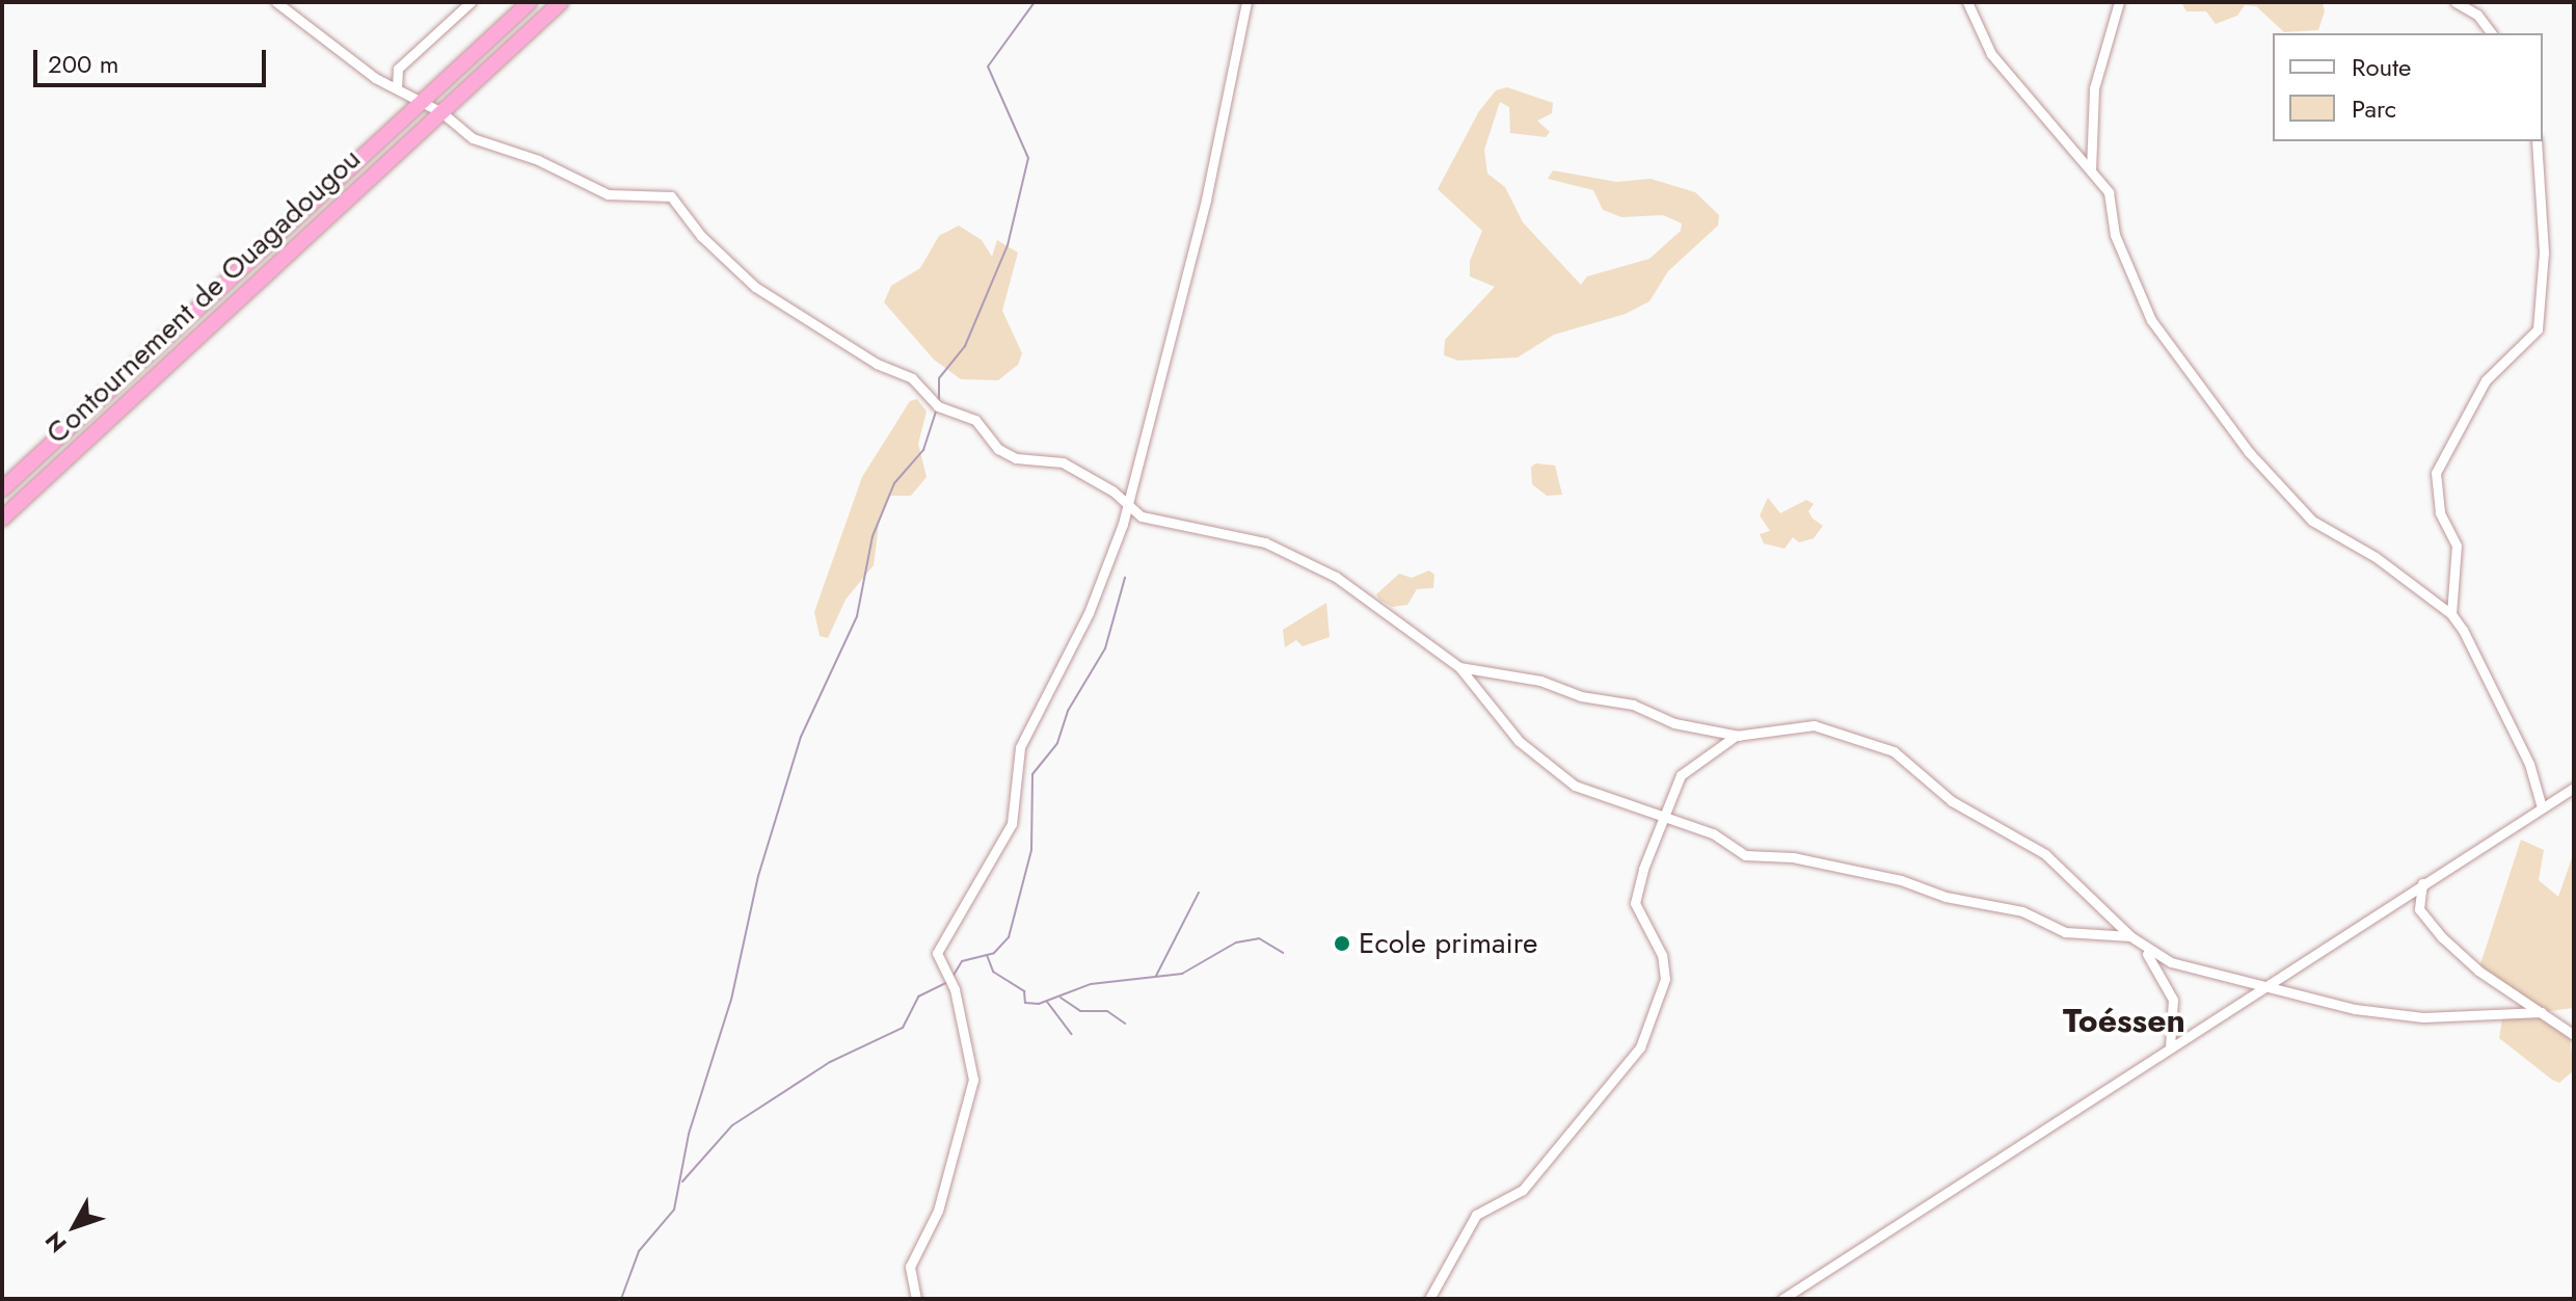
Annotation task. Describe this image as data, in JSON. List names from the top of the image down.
{
  "streets": {
    "highway": ["Contournement de Ouagadougou"]
  },
  "districts": ["Toéssen"],
  "places": ["Ecole primaire"],
  "legend": ["Route", "Parc"],
  "scale_bar": "200 m",
  "north": "bottom left"
}
